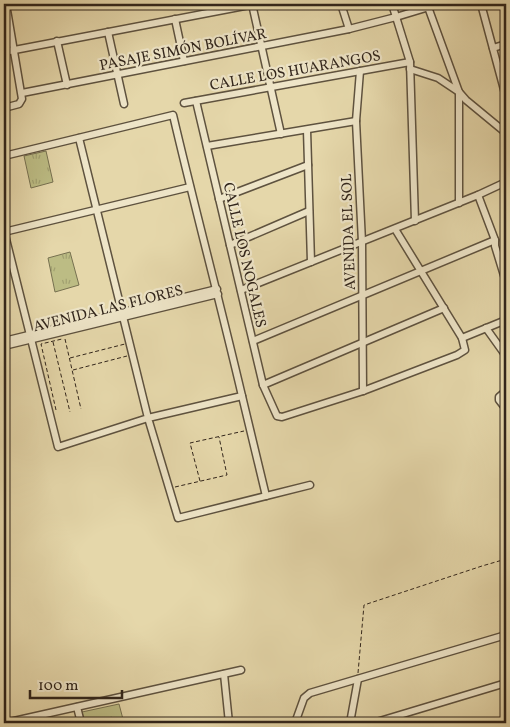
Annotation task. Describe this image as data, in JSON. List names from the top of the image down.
{
  "streets": {
    "street": [
      "PASAJE SIMÓN BOLÍVAR",
      "CALLE LOS HUARANGOS",
      "AVENIDA EL SOL",
      "CALLE LOS NOGALES",
      "AVENIDA LAS FLORES"
    ]
  },
  "crossings": [
    ["CALLE LOS HUARANGOS", "AVENIDA EL SOL"],
    ["CALLE LOS HUARANGOS", "CALLE LOS NOGALES"],
    ["AVENIDA EL SOL", "CALLE LOS NOGALES"]
  ],
  "scale_bar": "100 m"
}
